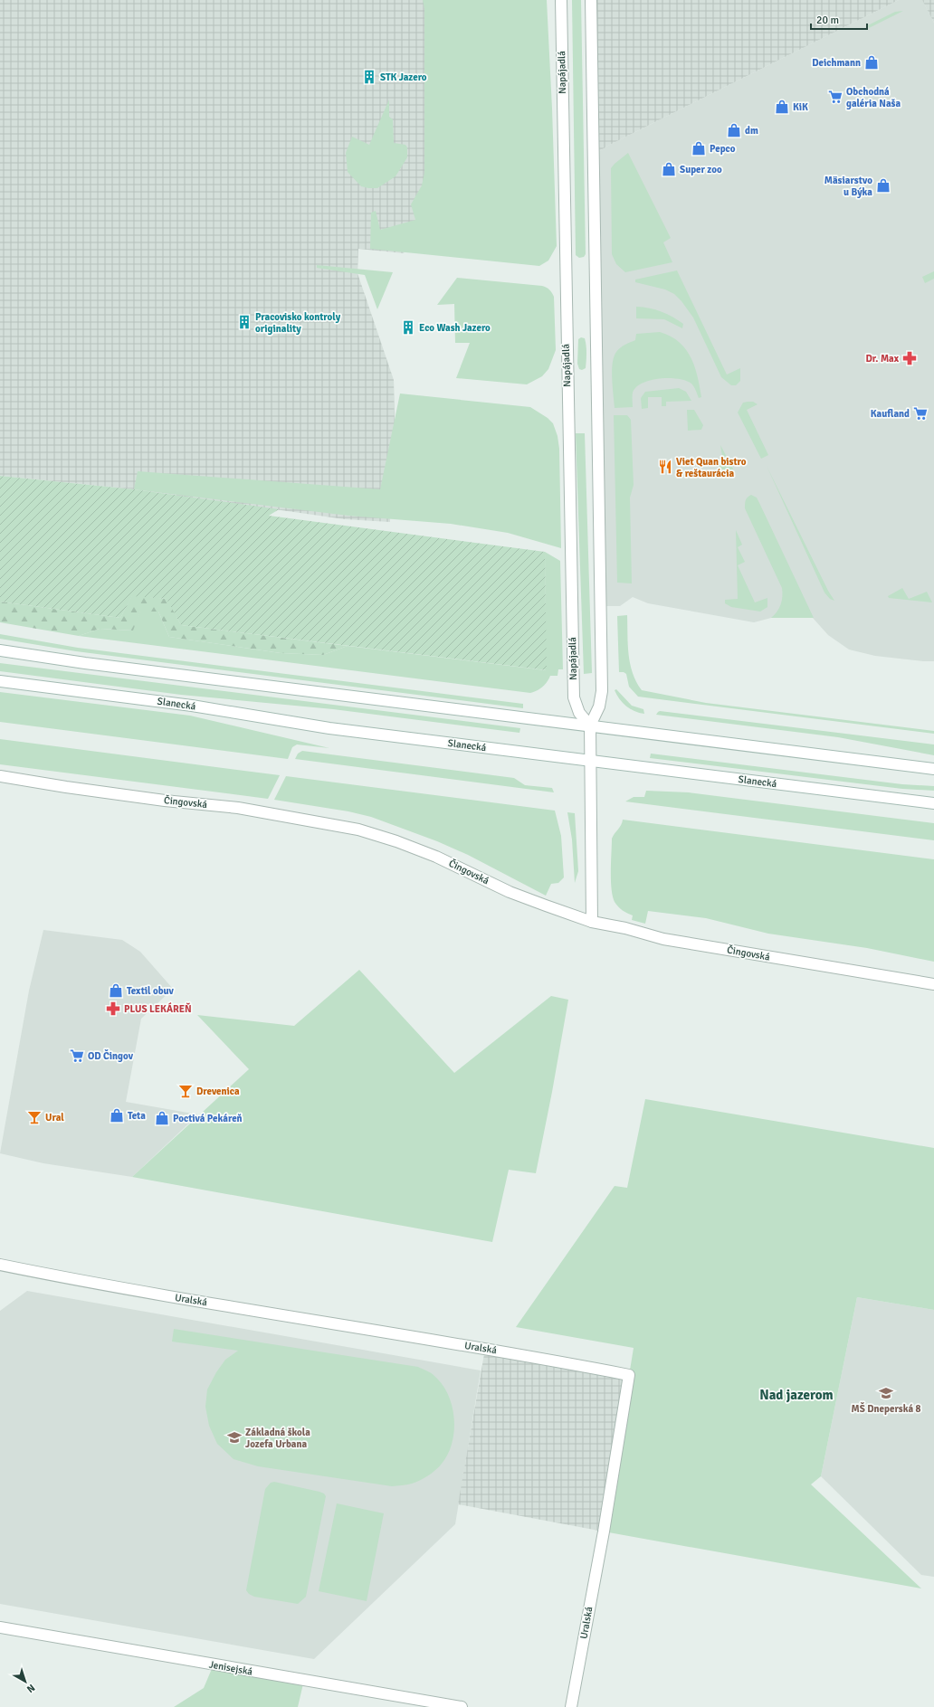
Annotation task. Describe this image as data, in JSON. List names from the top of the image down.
{
  "streets": {
    "street": [
      "Napájadlá",
      "Slanecká",
      "Čingovská",
      "Uralská",
      "Jenisejská"
    ]
  },
  "districts": ["Nad jazerom"],
  "places": {
    "shop": [
      "Deichmann",
      "KiK",
      "dm",
      "Pepco",
      "Super zoo",
      "Mäsiarstvo u Býka",
      "Textil obuv",
      "Teta",
      "Poctivá Pekáreň"
    ],
    "building": ["STK Jazero", "Pracovisko kontroly originality", "Eco Wash Jazero"],
    "supermarket": ["Obchodná galéria Naša", "Kaufland", "OD Čingov"],
    "pharmacy": ["Dr. Max", "PLUS LEKÁREŇ"],
    "restaurant": ["Viet Quan bistro & reštaurácia"],
    "bar": ["Drevenica", "Ural"],
    "school or university": ["MŠ Dneperská 8", "Základná škola Jozefa Urbana"]
  },
  "scale_bar": "20 m",
  "north": "bottom right"
}
